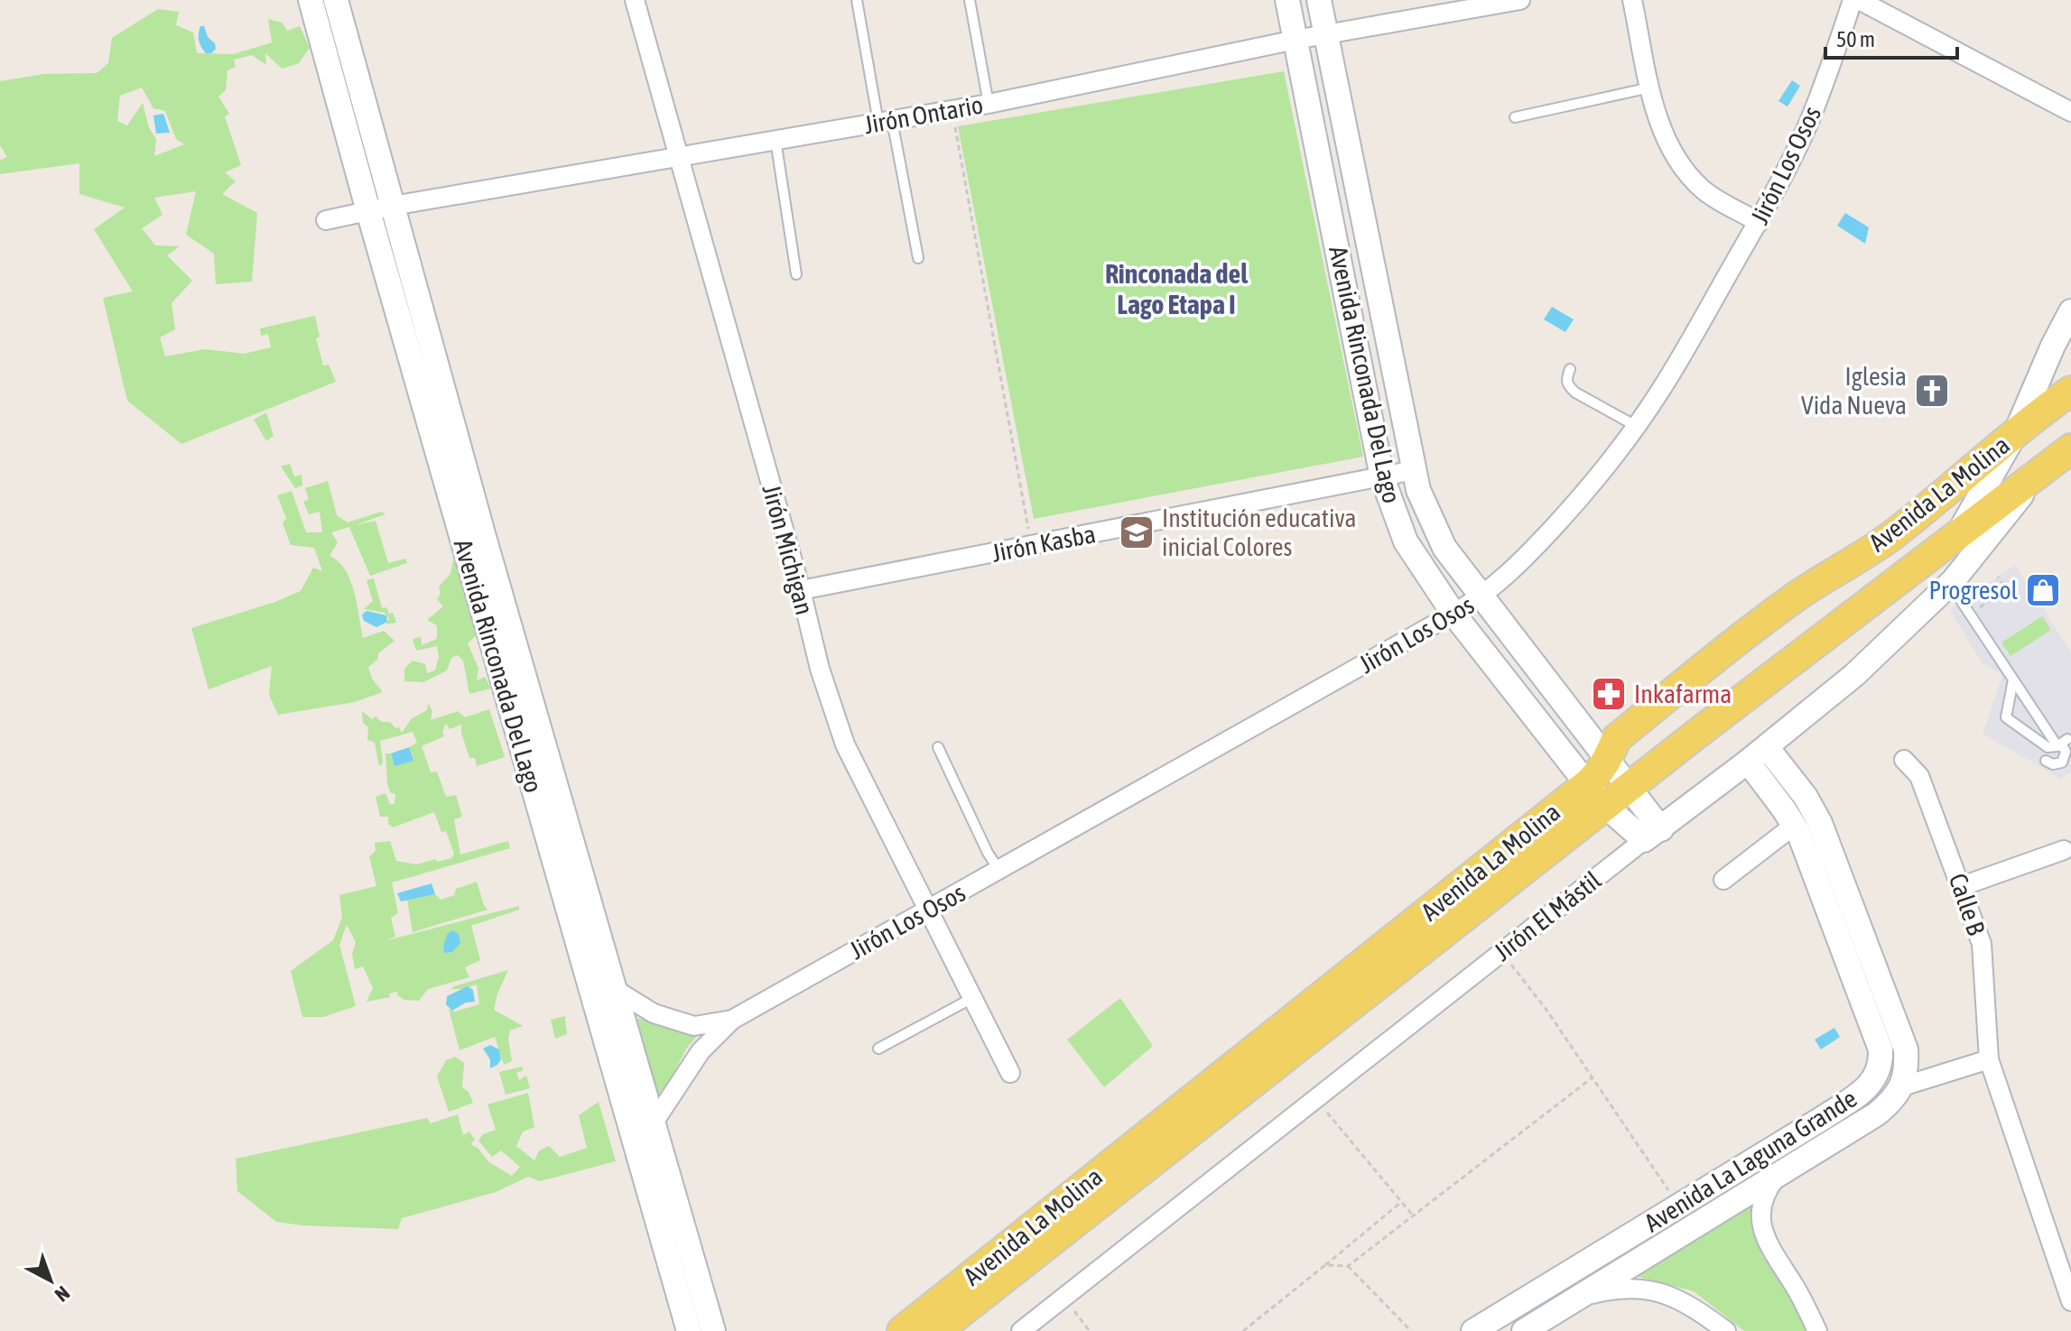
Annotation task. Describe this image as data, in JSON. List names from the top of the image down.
{
  "streets": {
    "main road": ["Avenida La Molina"],
    "street": [
      "Jirón Ontario",
      "Jirón Los Osos",
      "Avenida Rinconada Del Lago",
      "Jirón Kasba",
      "Jirón Michigan",
      "Calle B",
      "Jirón El Mástil",
      "Avenida La Laguna Grande"
    ]
  },
  "crossings": [
    ["Jirón Ontario", "Avenida Rinconada Del Lago"],
    ["Jirón Ontario", "Jirón Michigan"],
    ["Jirón Los Osos", "Avenida Rinconada Del Lago"],
    ["Jirón Los Osos", "Jirón Michigan"],
    ["Avenida Rinconada Del Lago", "Avenida La Molina"],
    ["Avenida Rinconada Del Lago", "Jirón Kasba"],
    ["Avenida Rinconada Del Lago", "Jirón El Mástil"],
    ["Avenida La Molina", "Jirón El Mástil"],
    ["Jirón Kasba", "Jirón Michigan"],
    ["Jirón El Mástil", "Avenida La Laguna Grande"]
  ],
  "districts": ["Rinconada del Lago Etapa I"],
  "places": {
    "church": ["Iglesia Vida Nueva"],
    "school or university": ["Institución educativa inicial Colores"],
    "shop": ["Progresol"],
    "pharmacy": ["Inkafarma"]
  },
  "scale_bar": "50 m",
  "north": "bottom right"
}
